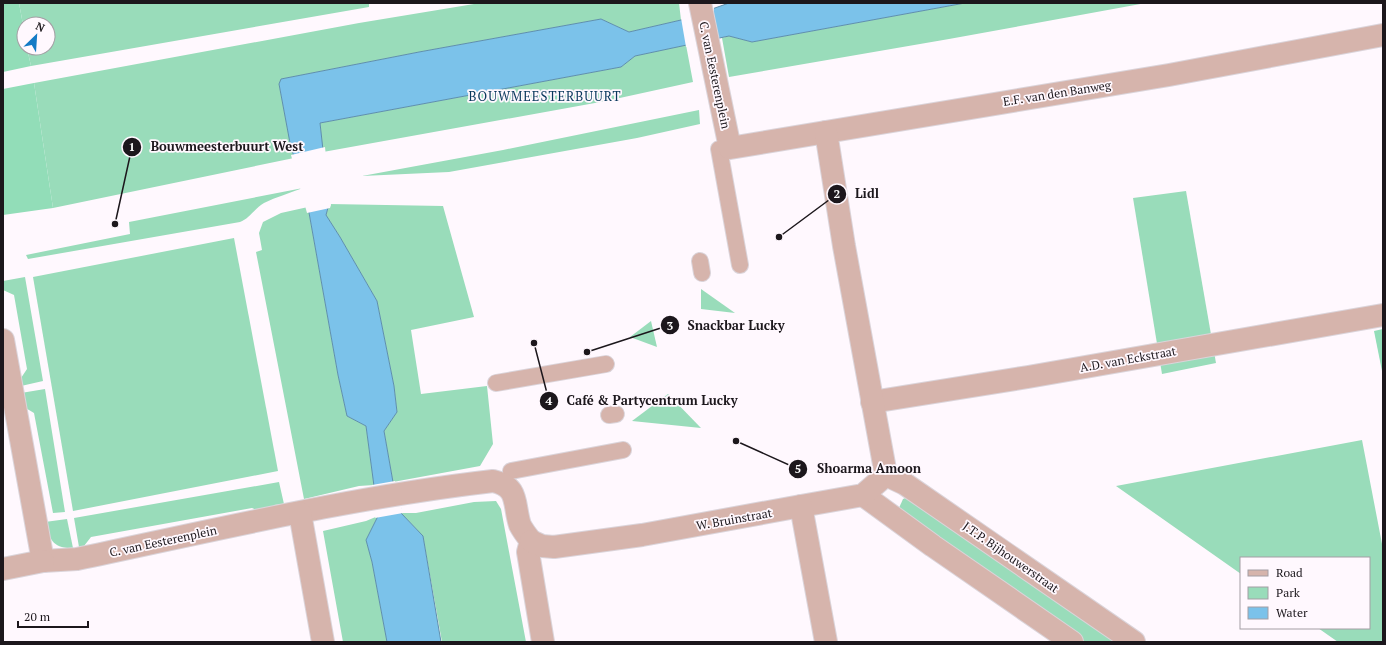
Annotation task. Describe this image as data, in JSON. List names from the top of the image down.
{
  "streets": {
    "street": [
      "C. van Eesterenplein",
      "E.F. van den Banweg",
      "A.D. van Eckstraat",
      "W. Bruinstraat",
      "J.T.P. Bijhouwerstraat"
    ]
  },
  "crossings": [
    ["C. van Eesterenplein", "E.F. van den Banweg"]
  ],
  "districts": ["BOUWMEESTERBUURT"],
  "places": [
    "Bouwmeesterbuurt West",
    "Lidl",
    "Café & Partycentrum Lucky",
    "Snackbar Lucky",
    "Shoarma Amoon"
  ],
  "legend": ["Road", "Park", "Water"],
  "scale_bar": "20 m",
  "north": "top right"
}
